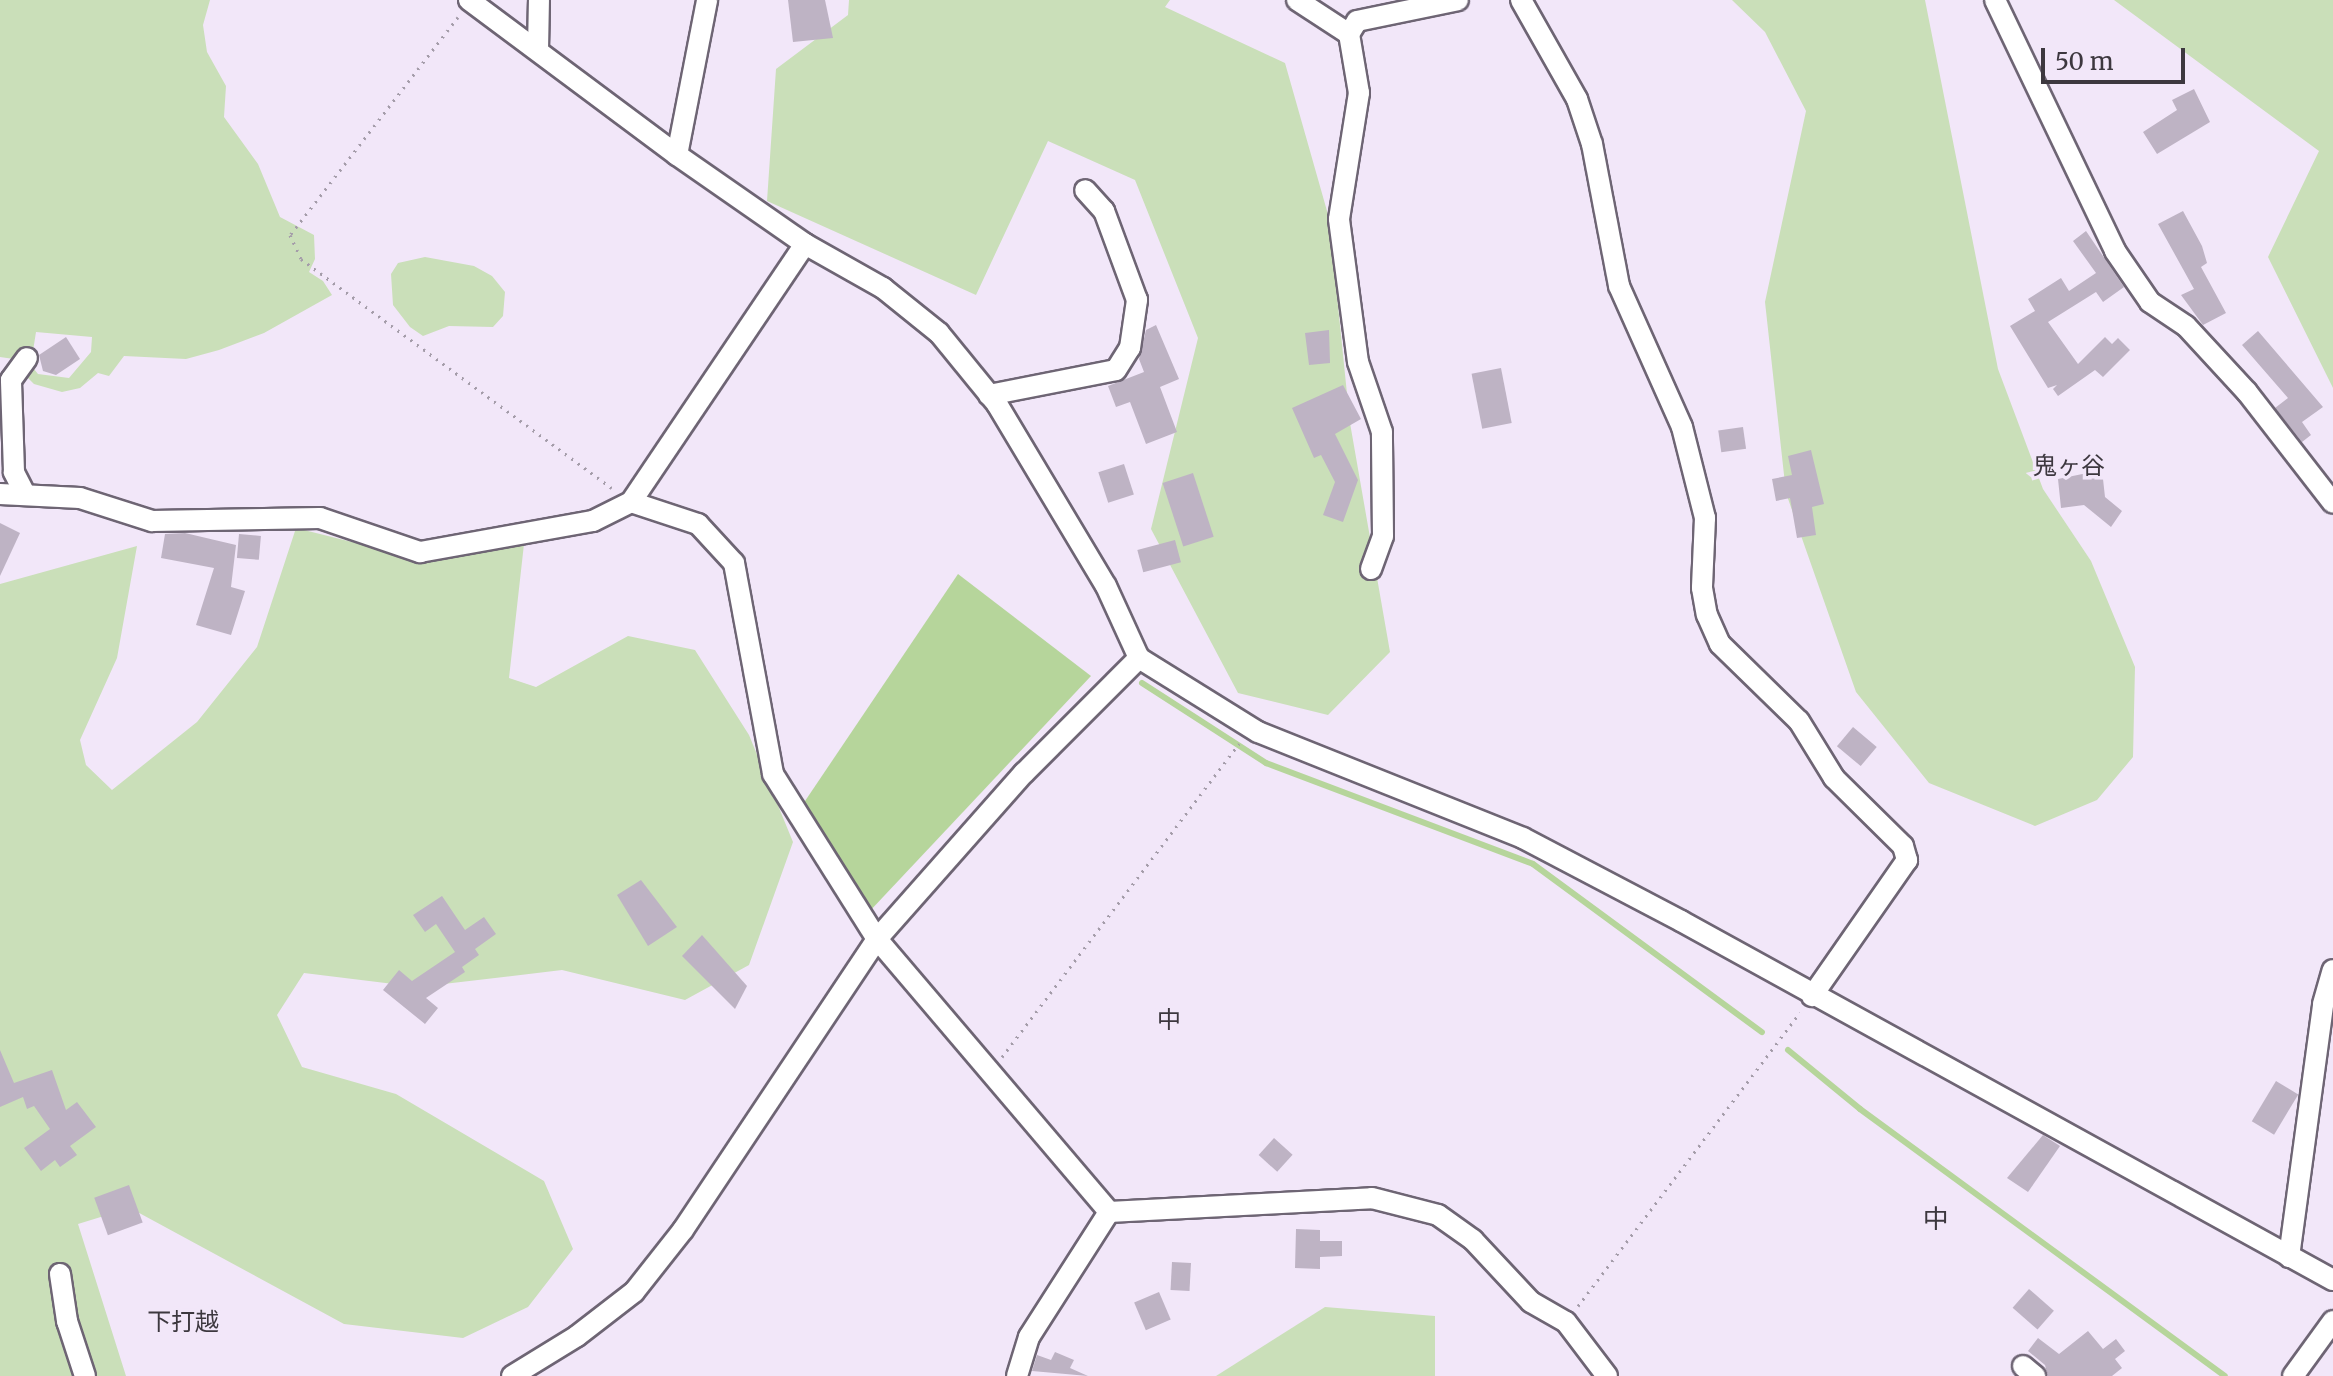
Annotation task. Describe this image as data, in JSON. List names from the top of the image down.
{
  "districts": [
    "鬼ヶ谷",
    "中",
    "中",
    "下打越"
  ],
  "scale_bar": "50 m"
}
